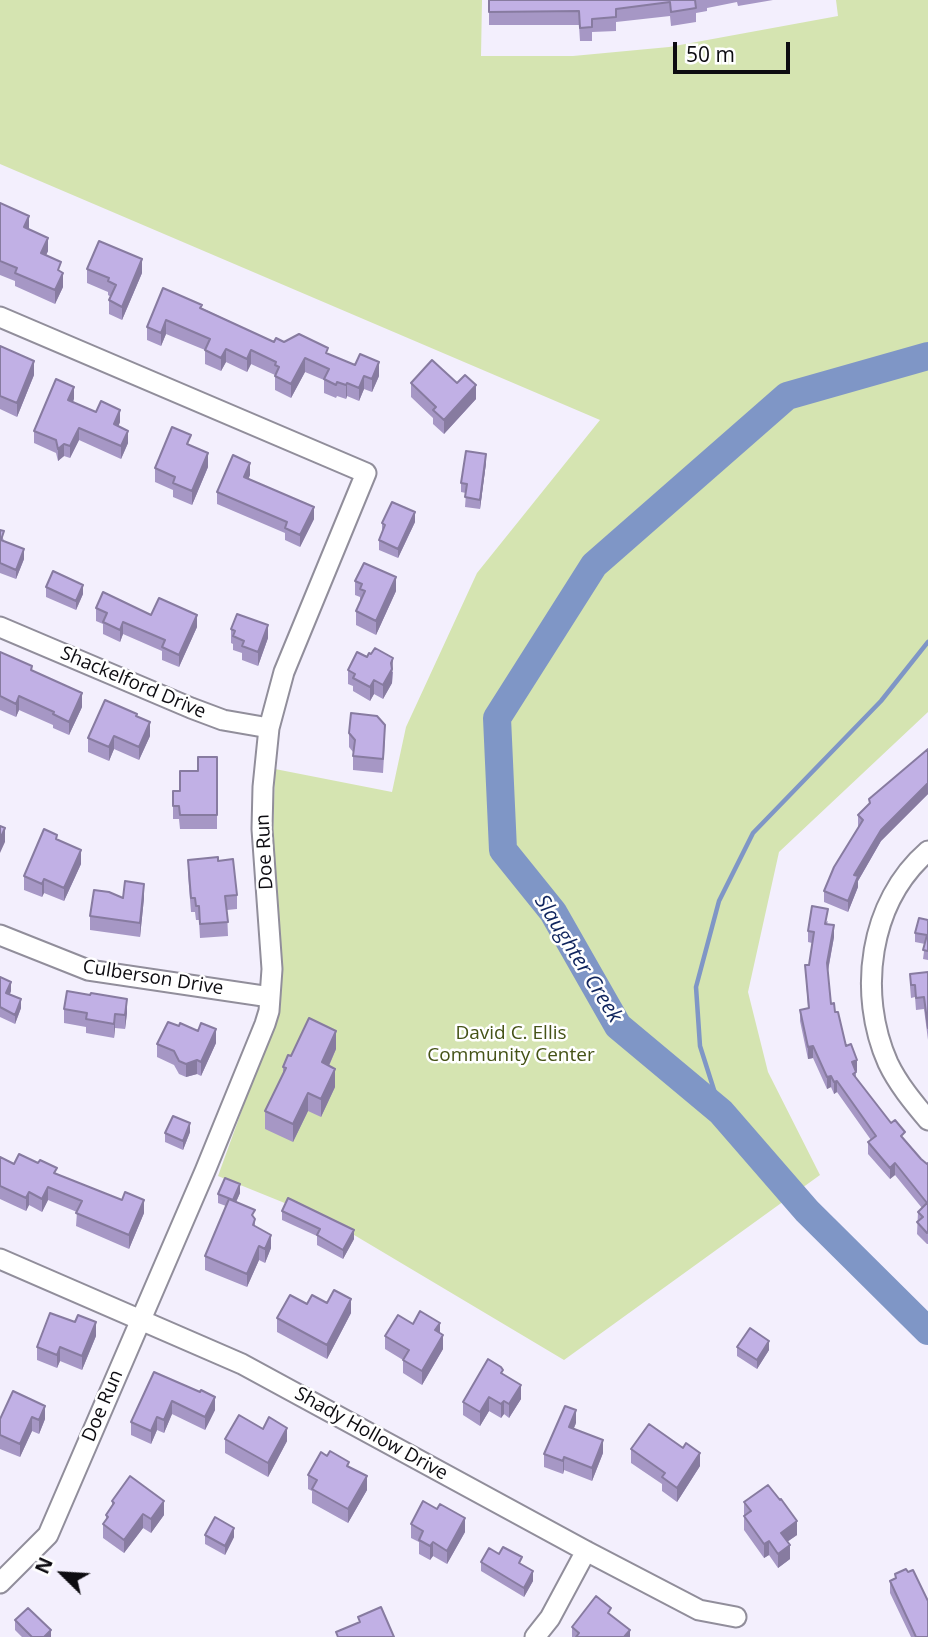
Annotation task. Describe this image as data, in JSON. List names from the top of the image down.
{
  "streets": {
    "street": [
      "Shackelford Drive",
      "Doe Run",
      "Culberson Drive",
      "Shady Hollow Drive"
    ]
  },
  "crossings": [
    ["Shackelford Drive", "Doe Run"],
    ["Doe Run", "Culberson Drive"],
    ["Doe Run", "Shady Hollow Drive"]
  ],
  "water": ["Slaughter Creek"],
  "parks": ["David C. Ellis Community Center"],
  "scale_bar": "50 m",
  "north": "top left"
}
